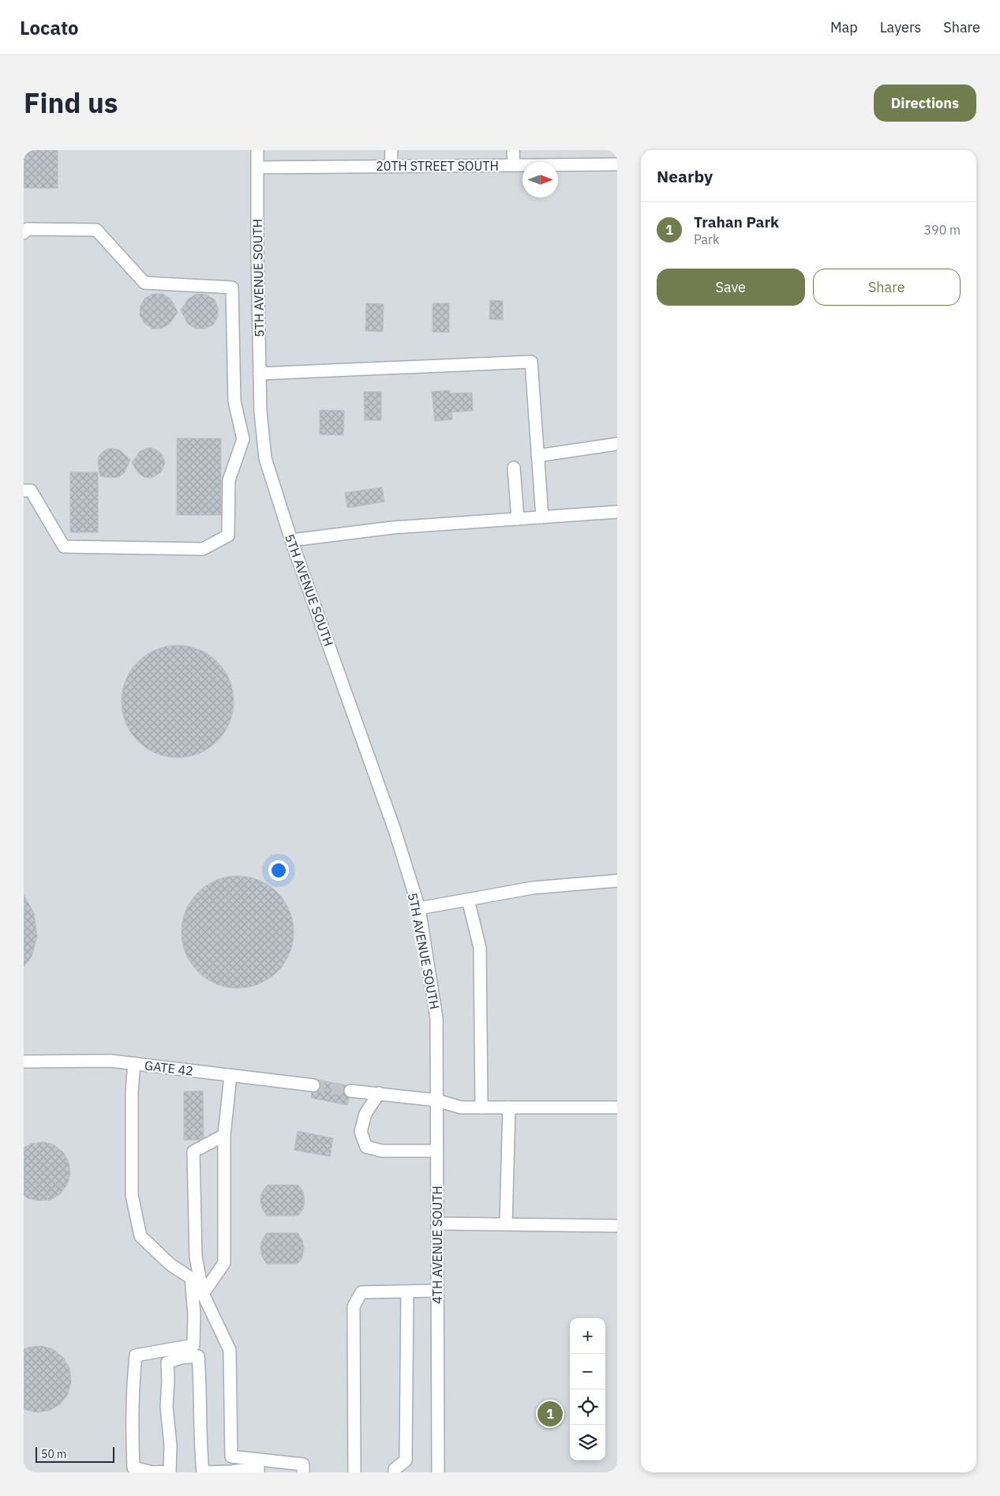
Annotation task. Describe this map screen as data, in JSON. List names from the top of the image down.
{
  "streets": {
    "street": [
      "20TH STREET SOUTH",
      "5TH AVENUE SOUTH",
      "GATE 42",
      "4TH AVENUE SOUTH"
    ]
  },
  "crossings": [
    ["20TH STREET SOUTH", "5TH AVENUE SOUTH"],
    ["5TH AVENUE SOUTH", "4TH AVENUE SOUTH"]
  ],
  "scale_bar": "50 m",
  "north": "right",
  "page": {
    "header": "Locato",
    "nav": ["Map", "Layers", "Share"],
    "title": "Find us",
    "buttons": [
      "Directions",
      ["Save", "Share"]
    ],
    "heading": "Nearby",
    "list": [
      {
        "mark": "1",
        "name": "Trahan Park",
        "note": "Park",
        "value": "390 m"
      }
    ],
    "map_buttons": ["+", "−"],
    "pins": "1",
    "scale": "50 m"
  }
}
